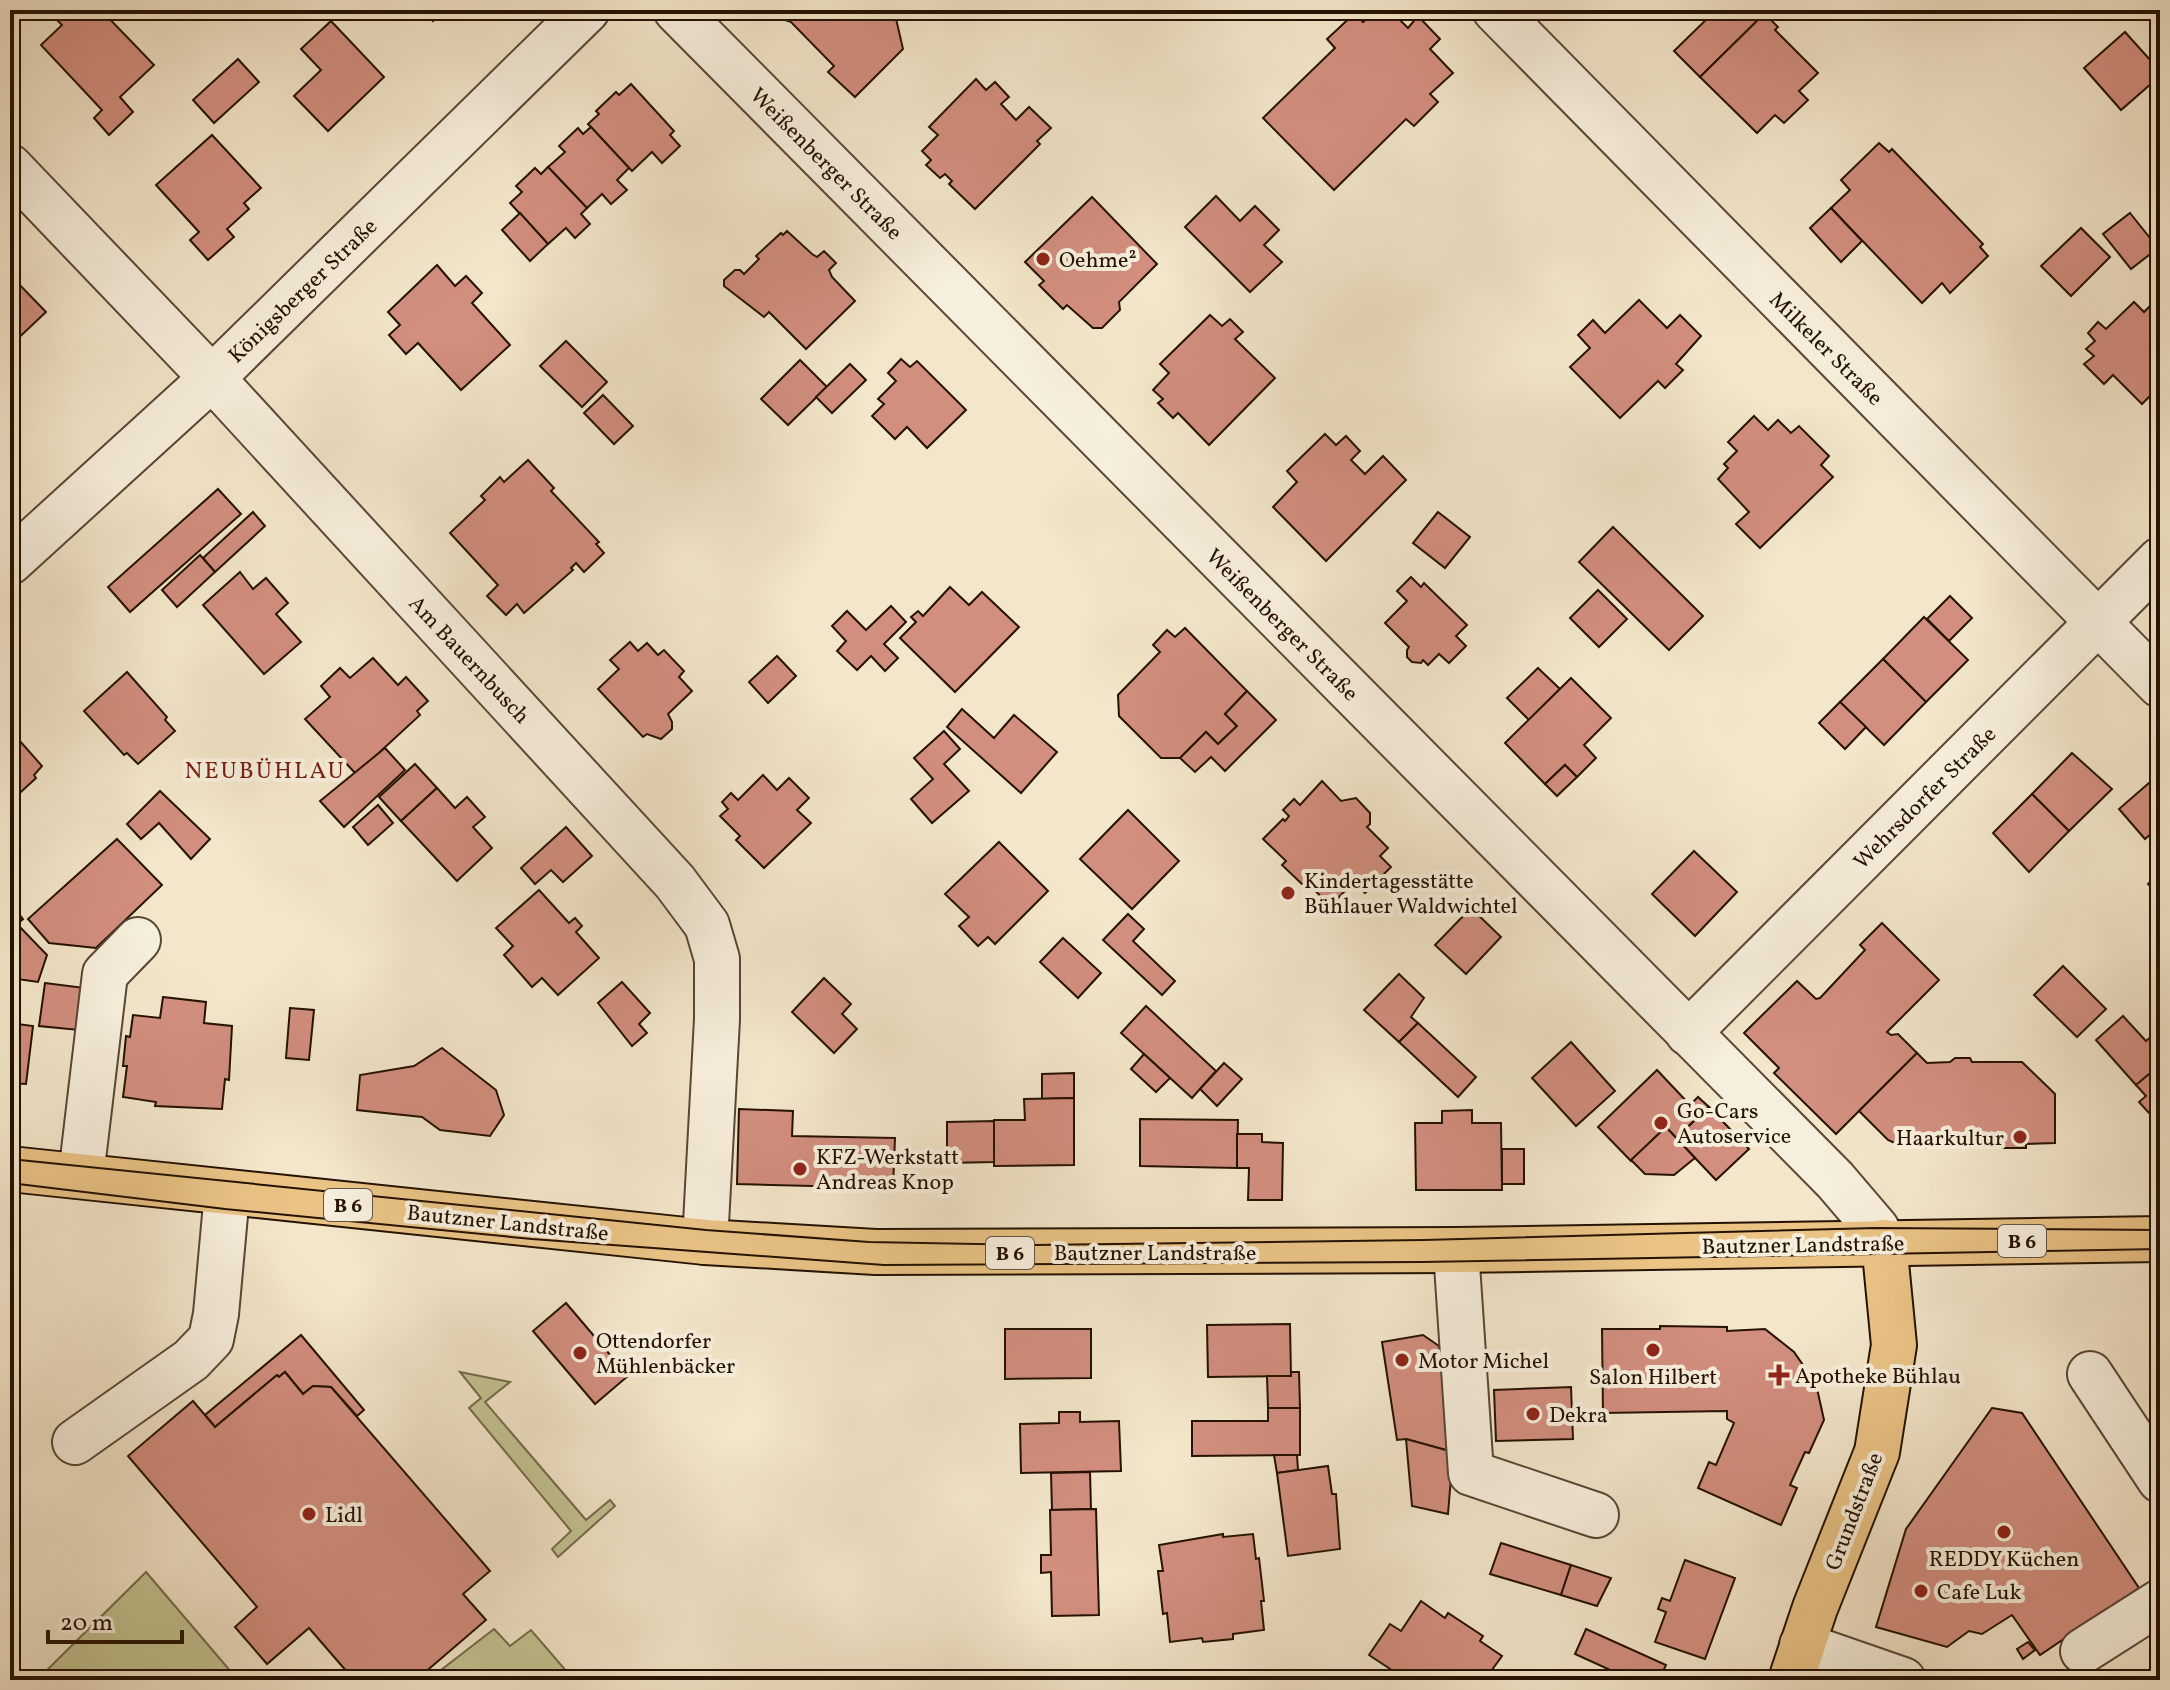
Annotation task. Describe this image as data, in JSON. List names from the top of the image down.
{
  "streets": {
    "main road": ["B 6", "Bautzner Landstraße", "Grundstraße"],
    "street": [
      "Weißenberger Straße",
      "Königsberger Straße",
      "Milkeler Straße",
      "Am Bauernbusch",
      "Wehrsdorfer Straße"
    ]
  },
  "crossings": [
    ["Weißenberger Straße", "Wehrsdorfer Straße"],
    ["Weißenberger Straße", "Bautzner Landstraße"],
    ["Weißenberger Straße", "Grundstraße"],
    ["Königsberger Straße", "Am Bauernbusch"],
    ["Milkeler Straße", "Wehrsdorfer Straße"],
    ["Am Bauernbusch", "Bautzner Landstraße"],
    ["Bautzner Landstraße", "Grundstraße"]
  ],
  "districts": ["NEUBÜHLAU"],
  "places": {
    "other": [
      "Oehme²",
      "Kindertagesstätte Bühlauer Waldwichtel",
      "Go-Cars Autoservice",
      "Haarkultur",
      "KFZ-Werkstatt Andreas Knop",
      "Salon Hilbert",
      "Ottendorfer Mühlenbäcker",
      "Motor Michel",
      "Dekra",
      "Lidl",
      "REDDY Küchen",
      "Cafe Luk"
    ],
    "health": ["Apotheke Bühlau"]
  },
  "scale_bar": "20 m"
}
